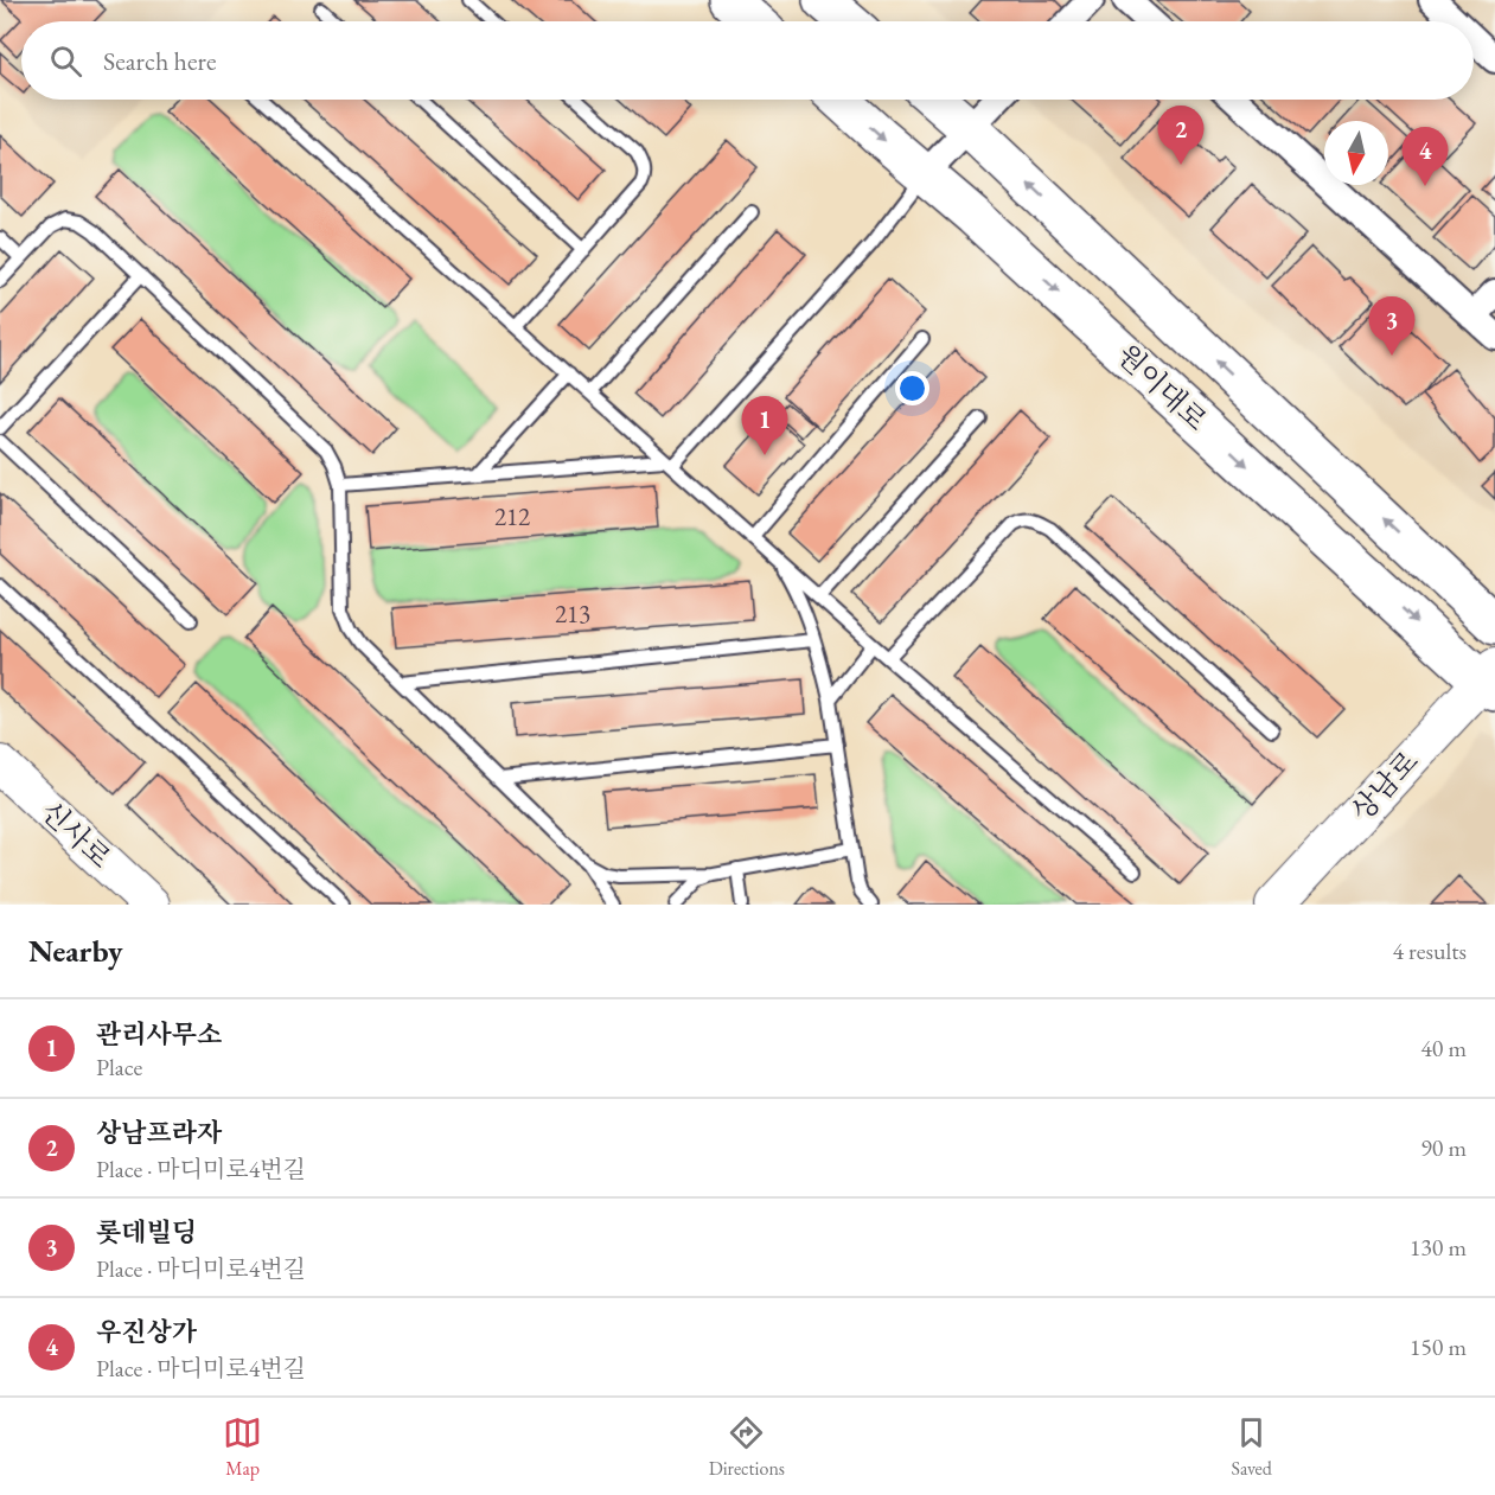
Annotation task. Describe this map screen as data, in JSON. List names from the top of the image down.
{
  "streets": {
    "main road": ["원이대로", "상남로", "신사로"]
  },
  "crossings": [
    ["원이대로", "상남로"]
  ],
  "house_numbers": ["212", "213"],
  "north": "bottom",
  "page": {
    "search": "Search here",
    "pins": [
      "2",
      "4",
      "3",
      "1"
    ],
    "heading": ["Nearby", "4 results"],
    "list": [
      {
        "mark": "1",
        "name": "관리사무소",
        "note": "Place",
        "value": "40 m"
      },
      {
        "mark": "2",
        "name": "상남프라자",
        "note": "Place · 마디미로4번길",
        "value": "90 m"
      },
      {
        "mark": "3",
        "name": "롯데빌딩",
        "note": "Place · 마디미로4번길",
        "value": "130 m"
      },
      {
        "mark": "4",
        "name": "우진상가",
        "note": "Place · 마디미로4번길",
        "value": "150 m"
      }
    ],
    "nav": ["Map", "Directions", "Saved"]
  }
}
